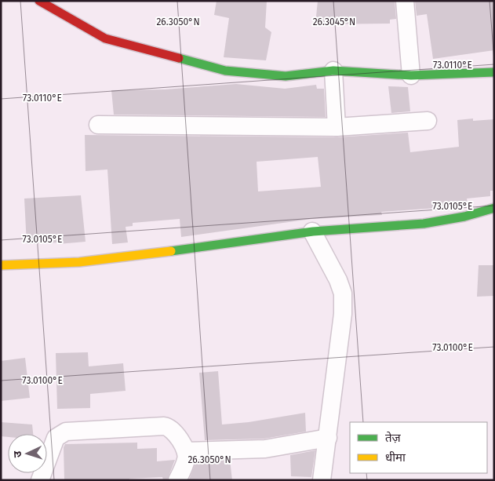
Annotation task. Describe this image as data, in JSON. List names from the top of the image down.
{
  "legend": ["तेज़", "धीमा"],
  "north": "left",
  "coordinates": [
    "26.3050°N",
    "26.3045°N",
    "73.0110°E",
    "73.0105°E",
    "73.0100°E"
  ]
}
